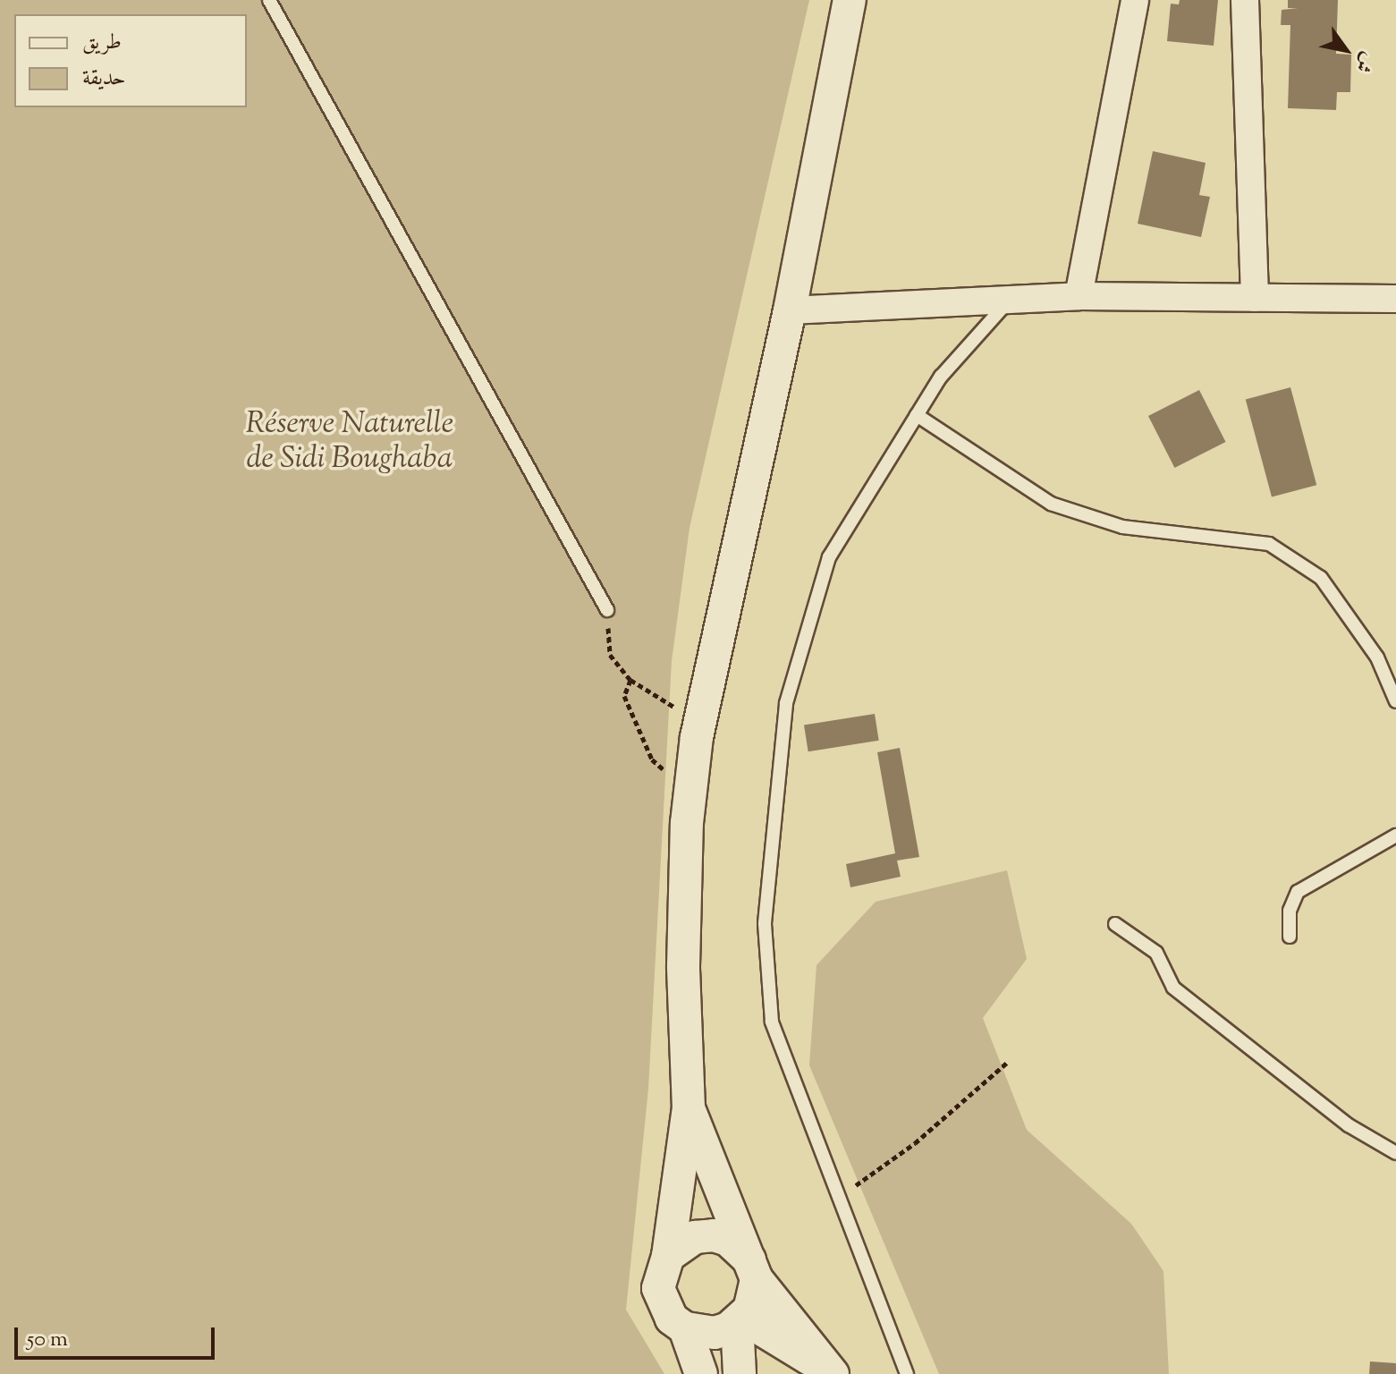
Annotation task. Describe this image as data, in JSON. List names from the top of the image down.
{
  "parks": ["Réserve Naturelle de Sidi Boughaba"],
  "legend": ["طريق", "حديقة"],
  "scale_bar": "50 m",
  "north": "bottom right"
}
